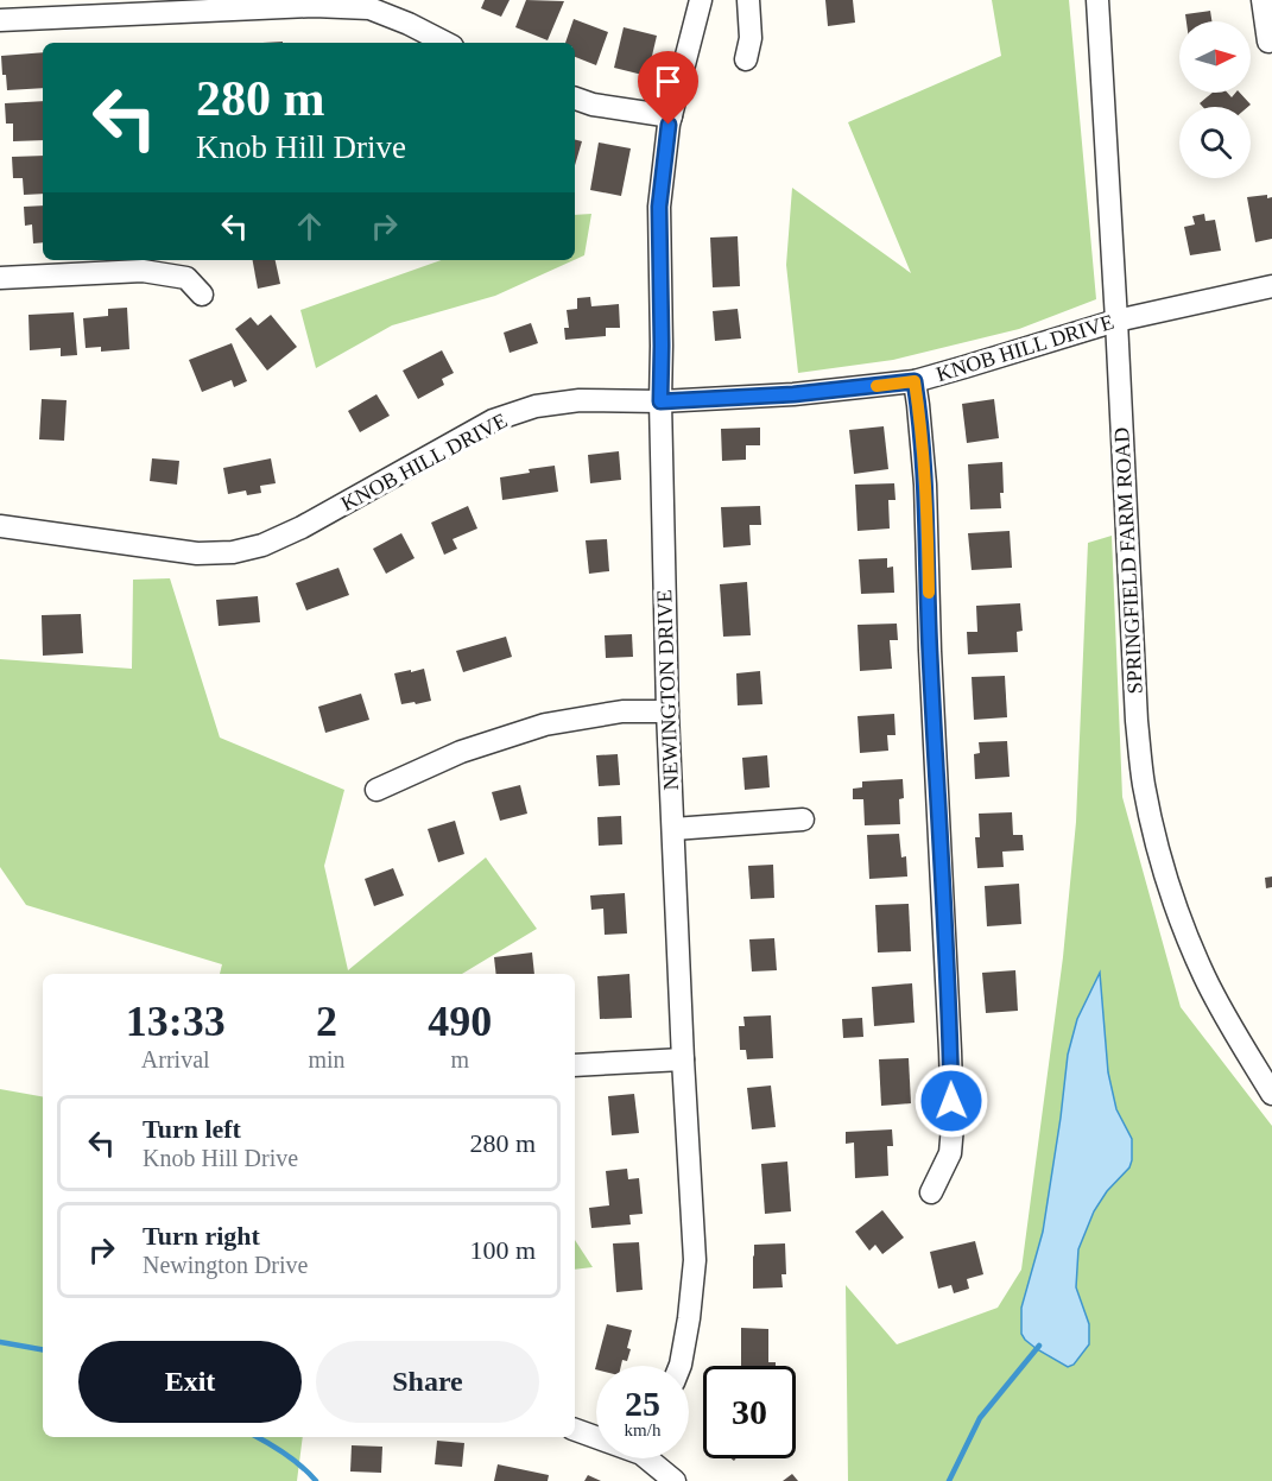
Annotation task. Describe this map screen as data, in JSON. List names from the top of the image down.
{
  "streets": {
    "street": ["KNOB HILL DRIVE", "SPRINGFIELD FARM ROAD", "NEWINGTON DRIVE"]
  },
  "crossings": [
    ["KNOB HILL DRIVE", "SPRINGFIELD FARM ROAD"],
    ["KNOB HILL DRIVE", "NEWINGTON DRIVE"]
  ],
  "north": "right",
  "page": {
    "turn": ["280 m", "Knob Hill Drive"],
    "eta": [
      "13:33",
      "Arrival",
      "2",
      "min",
      "490",
      "m"
    ],
    "list": [
      {
        "name": "Turn left",
        "note": "Knob Hill Drive",
        "value": "280 m"
      },
      {
        "name": "Turn right",
        "note": "Newington Drive",
        "value": "100 m"
      }
    ],
    "buttons": ["Exit", "Share"],
    "speed": "25 km/h",
    "limit": "30"
  }
}
